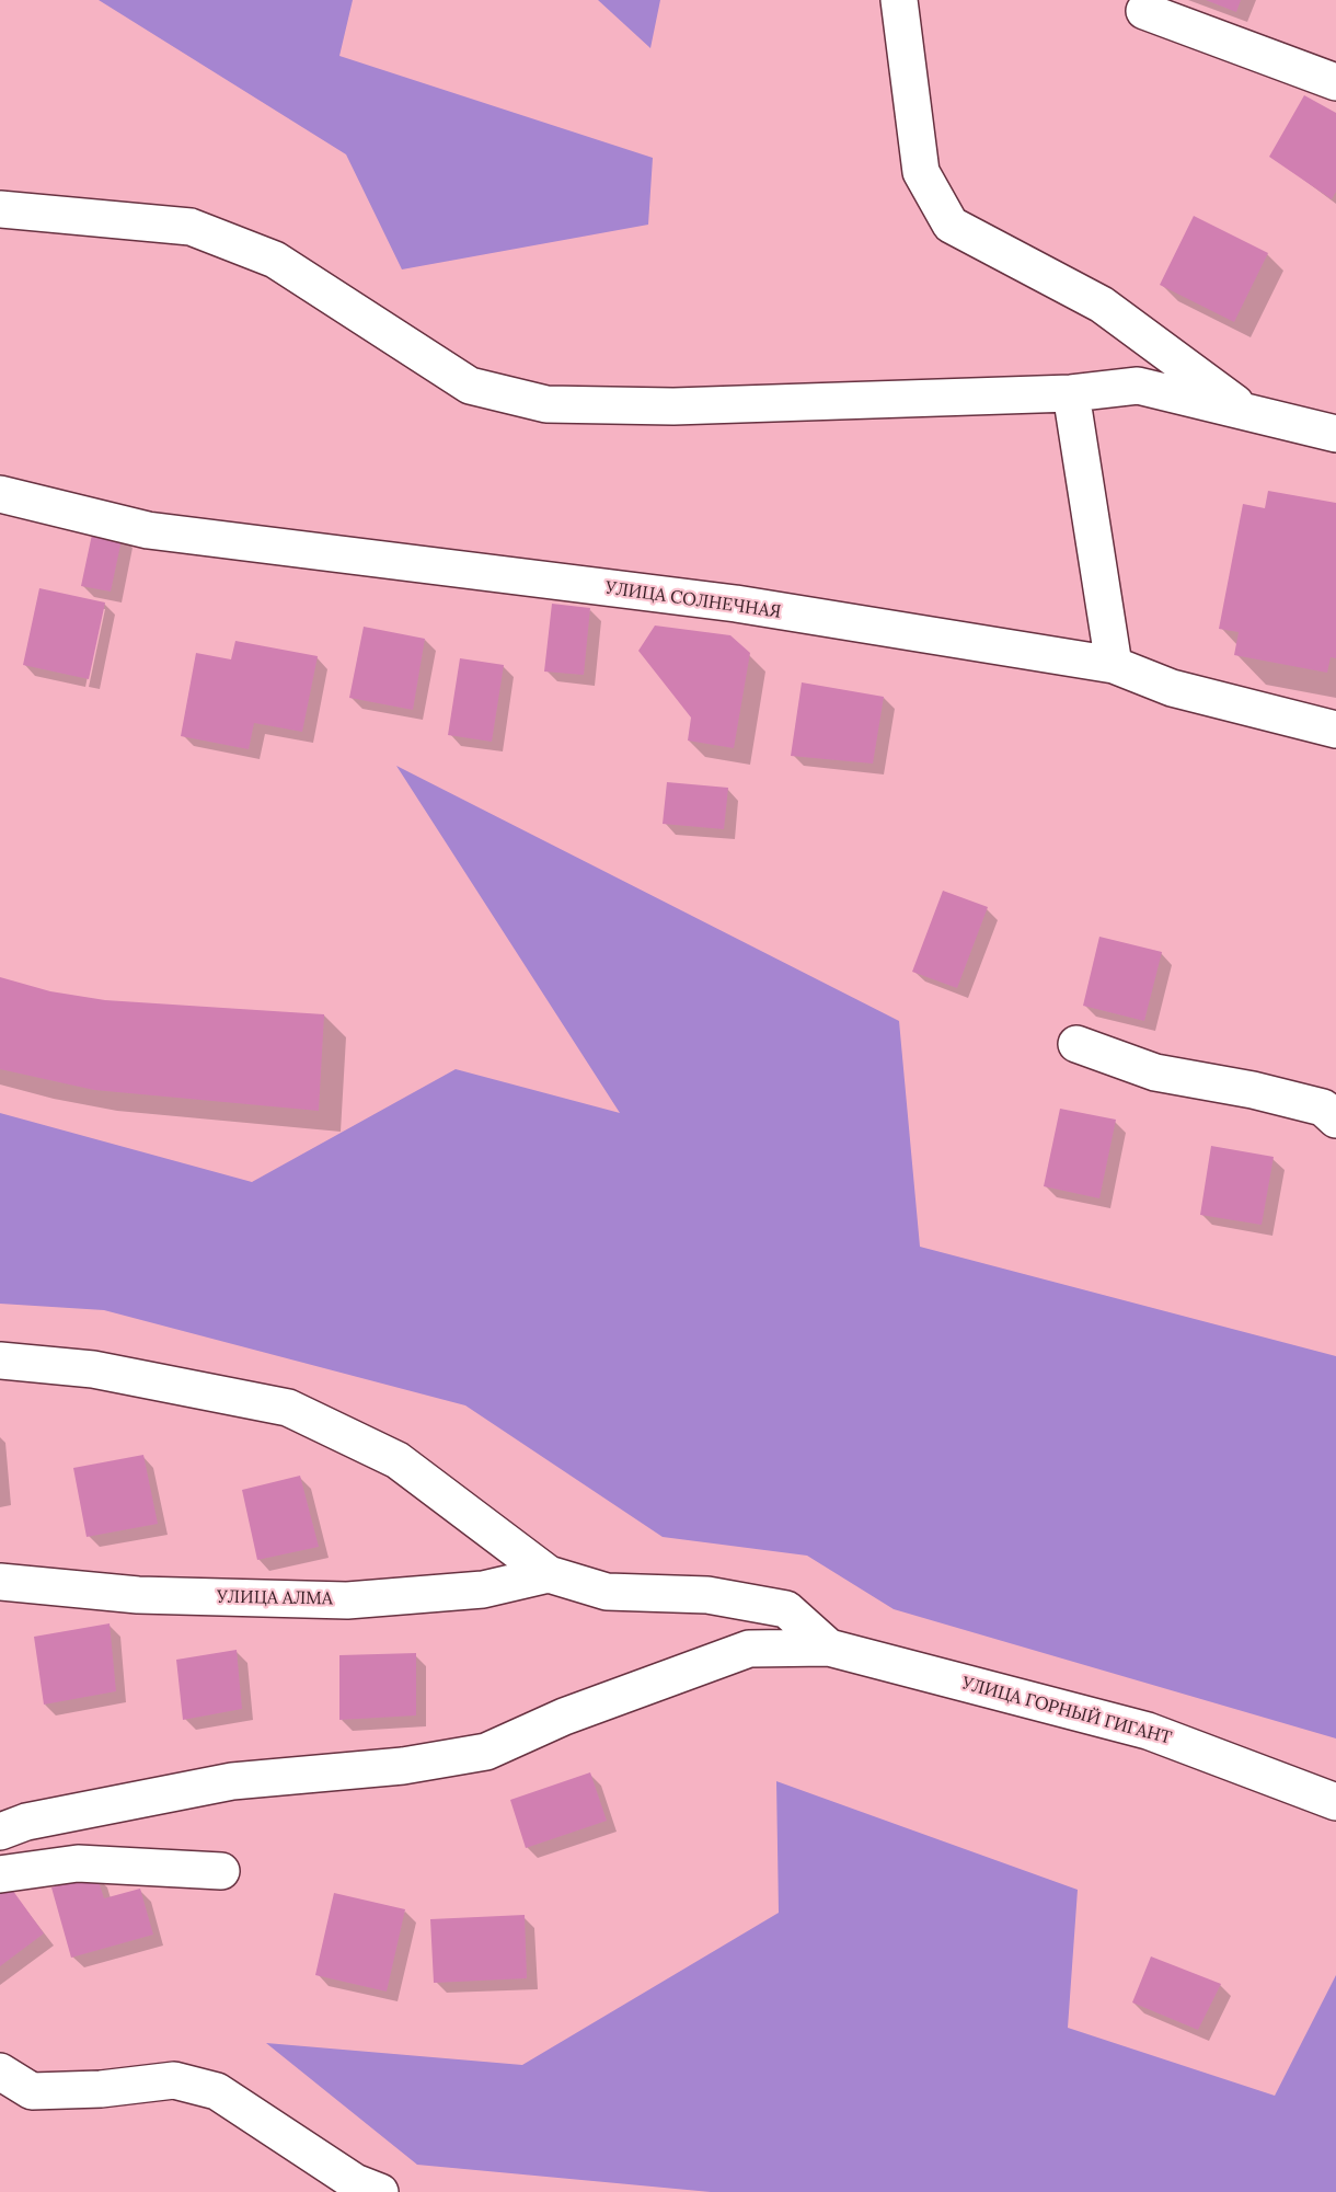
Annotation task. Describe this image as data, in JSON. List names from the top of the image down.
{
  "streets": {
    "street": ["УЛИЦА СОЛНЕЧНАЯ", "УЛИЦА АЛМА", "УЛИЦА ГОРНЫЙ ГИГАНТ"]
  }
}
